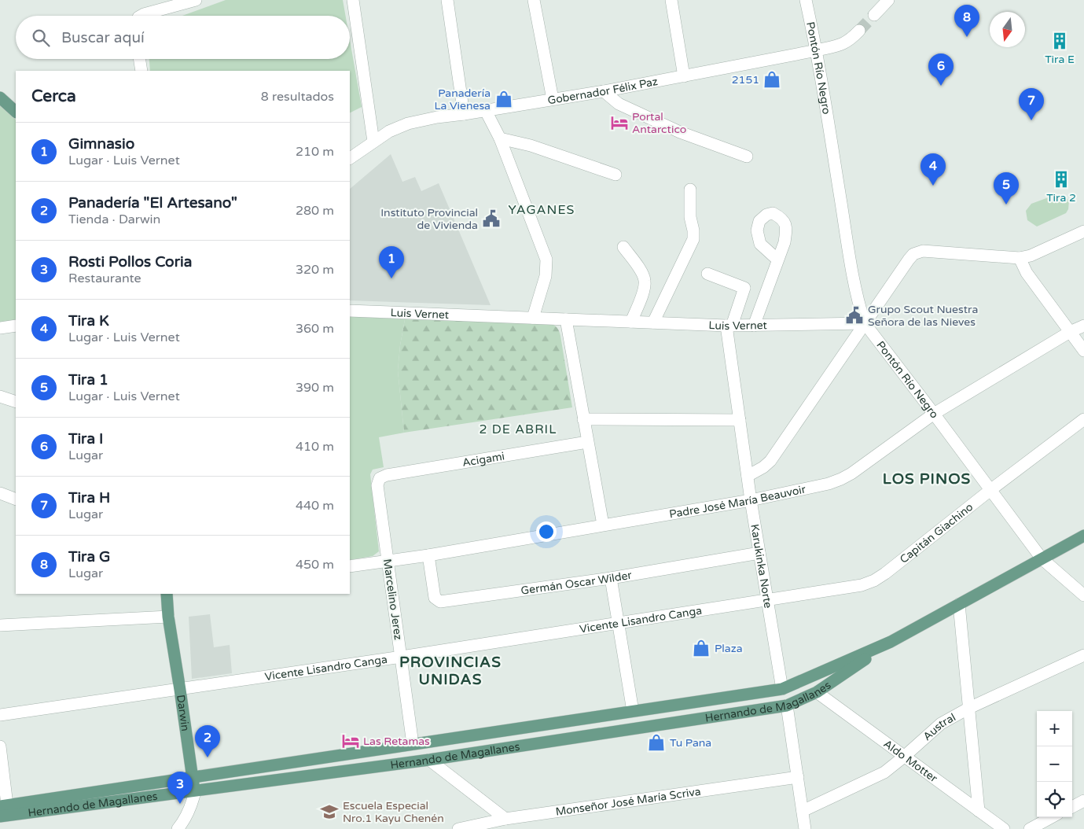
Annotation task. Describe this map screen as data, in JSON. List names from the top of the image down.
{
  "streets": {
    "main road": ["Hernando de Magallanes", "Darwin"],
    "street": [
      "Pontón Río Negro",
      "Gobernador Félix Paz",
      "Luis Vernet",
      "Acigami",
      "Padre José María Beauvoir",
      "Capitán Giachino",
      "Karukinka Norte",
      "Germán Oscar Wilder",
      "Marcelino Jerez",
      "Vicente Lisandro Canga",
      "Austral",
      "Aldo Motter",
      "Monseñor José María Scriva"
    ]
  },
  "crossings": [
    ["Pontón Río Negro", "Gobernador Félix Paz"],
    ["Pontón Río Negro", "Luis Vernet"],
    ["Pontón Río Negro", "Padre José María Beauvoir"],
    ["Pontón Río Negro", "Capitán Giachino"],
    ["Pontón Río Negro", "Hernando de Magallanes"],
    ["Luis Vernet", "Karukinka Norte"],
    ["Acigami", "Marcelino Jerez"],
    ["Padre José María Beauvoir", "Karukinka Norte"],
    ["Padre José María Beauvoir", "Germán Oscar Wilder"],
    ["Padre José María Beauvoir", "Marcelino Jerez"],
    ["Capitán Giachino", "Karukinka Norte"],
    ["Capitán Giachino", "Vicente Lisandro Canga"],
    ["Karukinka Norte", "Germán Oscar Wilder"],
    ["Karukinka Norte", "Vicente Lisandro Canga"],
    ["Karukinka Norte", "Hernando de Magallanes"],
    ["Marcelino Jerez", "Vicente Lisandro Canga"],
    ["Marcelino Jerez", "Hernando de Magallanes"],
    ["Vicente Lisandro Canga", "Darwin"],
    ["Hernando de Magallanes", "Darwin"],
    ["Hernando de Magallanes", "Aldo Motter"],
    ["Austral", "Aldo Motter"]
  ],
  "districts": [
    "YAGANES",
    "2 DE ABRIL",
    "LOS PINOS",
    "PROVINCIAS UNIDAS"
  ],
  "places": {
    "building": ["Tira E", "Tira 2"],
    "shop": [
      "2151",
      "Panadería La Vienesa",
      "Plaza",
      "Tu Pana"
    ],
    "hotel": ["Portal Antarctico", "Las Retamas"],
    "public building": ["Instituto Provincial de Vivienda", "Grupo Scout Nuestra Señora de las Nieves"],
    "school or university": ["Escuela Especial Nro.1 Kayu Chenén"]
  },
  "north": "bottom",
  "page": {
    "pins": [
      "8",
      "6",
      "7",
      "4",
      "5",
      "1",
      "2",
      "3"
    ],
    "search": "Buscar aquí",
    "heading": ["Cerca", "8 resultados"],
    "list": [
      {
        "mark": "1",
        "name": "Gimnasio",
        "note": "Lugar · Luis Vernet",
        "value": "210 m"
      },
      {
        "mark": "2",
        "name": "Panadería \"El Artesano\"",
        "note": "Tienda · Darwin",
        "value": "280 m"
      },
      {
        "mark": "3",
        "name": "Rosti Pollos Coria",
        "note": "Restaurante",
        "value": "320 m"
      },
      {
        "mark": "4",
        "name": "Tira K",
        "note": "Lugar · Luis Vernet",
        "value": "360 m"
      },
      {
        "mark": "5",
        "name": "Tira 1",
        "note": "Lugar · Luis Vernet",
        "value": "390 m"
      },
      {
        "mark": "6",
        "name": "Tira I",
        "note": "Lugar",
        "value": "410 m"
      },
      {
        "mark": "7",
        "name": "Tira H",
        "note": "Lugar",
        "value": "440 m"
      },
      {
        "mark": "8",
        "name": "Tira G",
        "note": "Lugar",
        "value": "450 m"
      }
    ],
    "map_buttons": ["+", "−"]
  }
}
